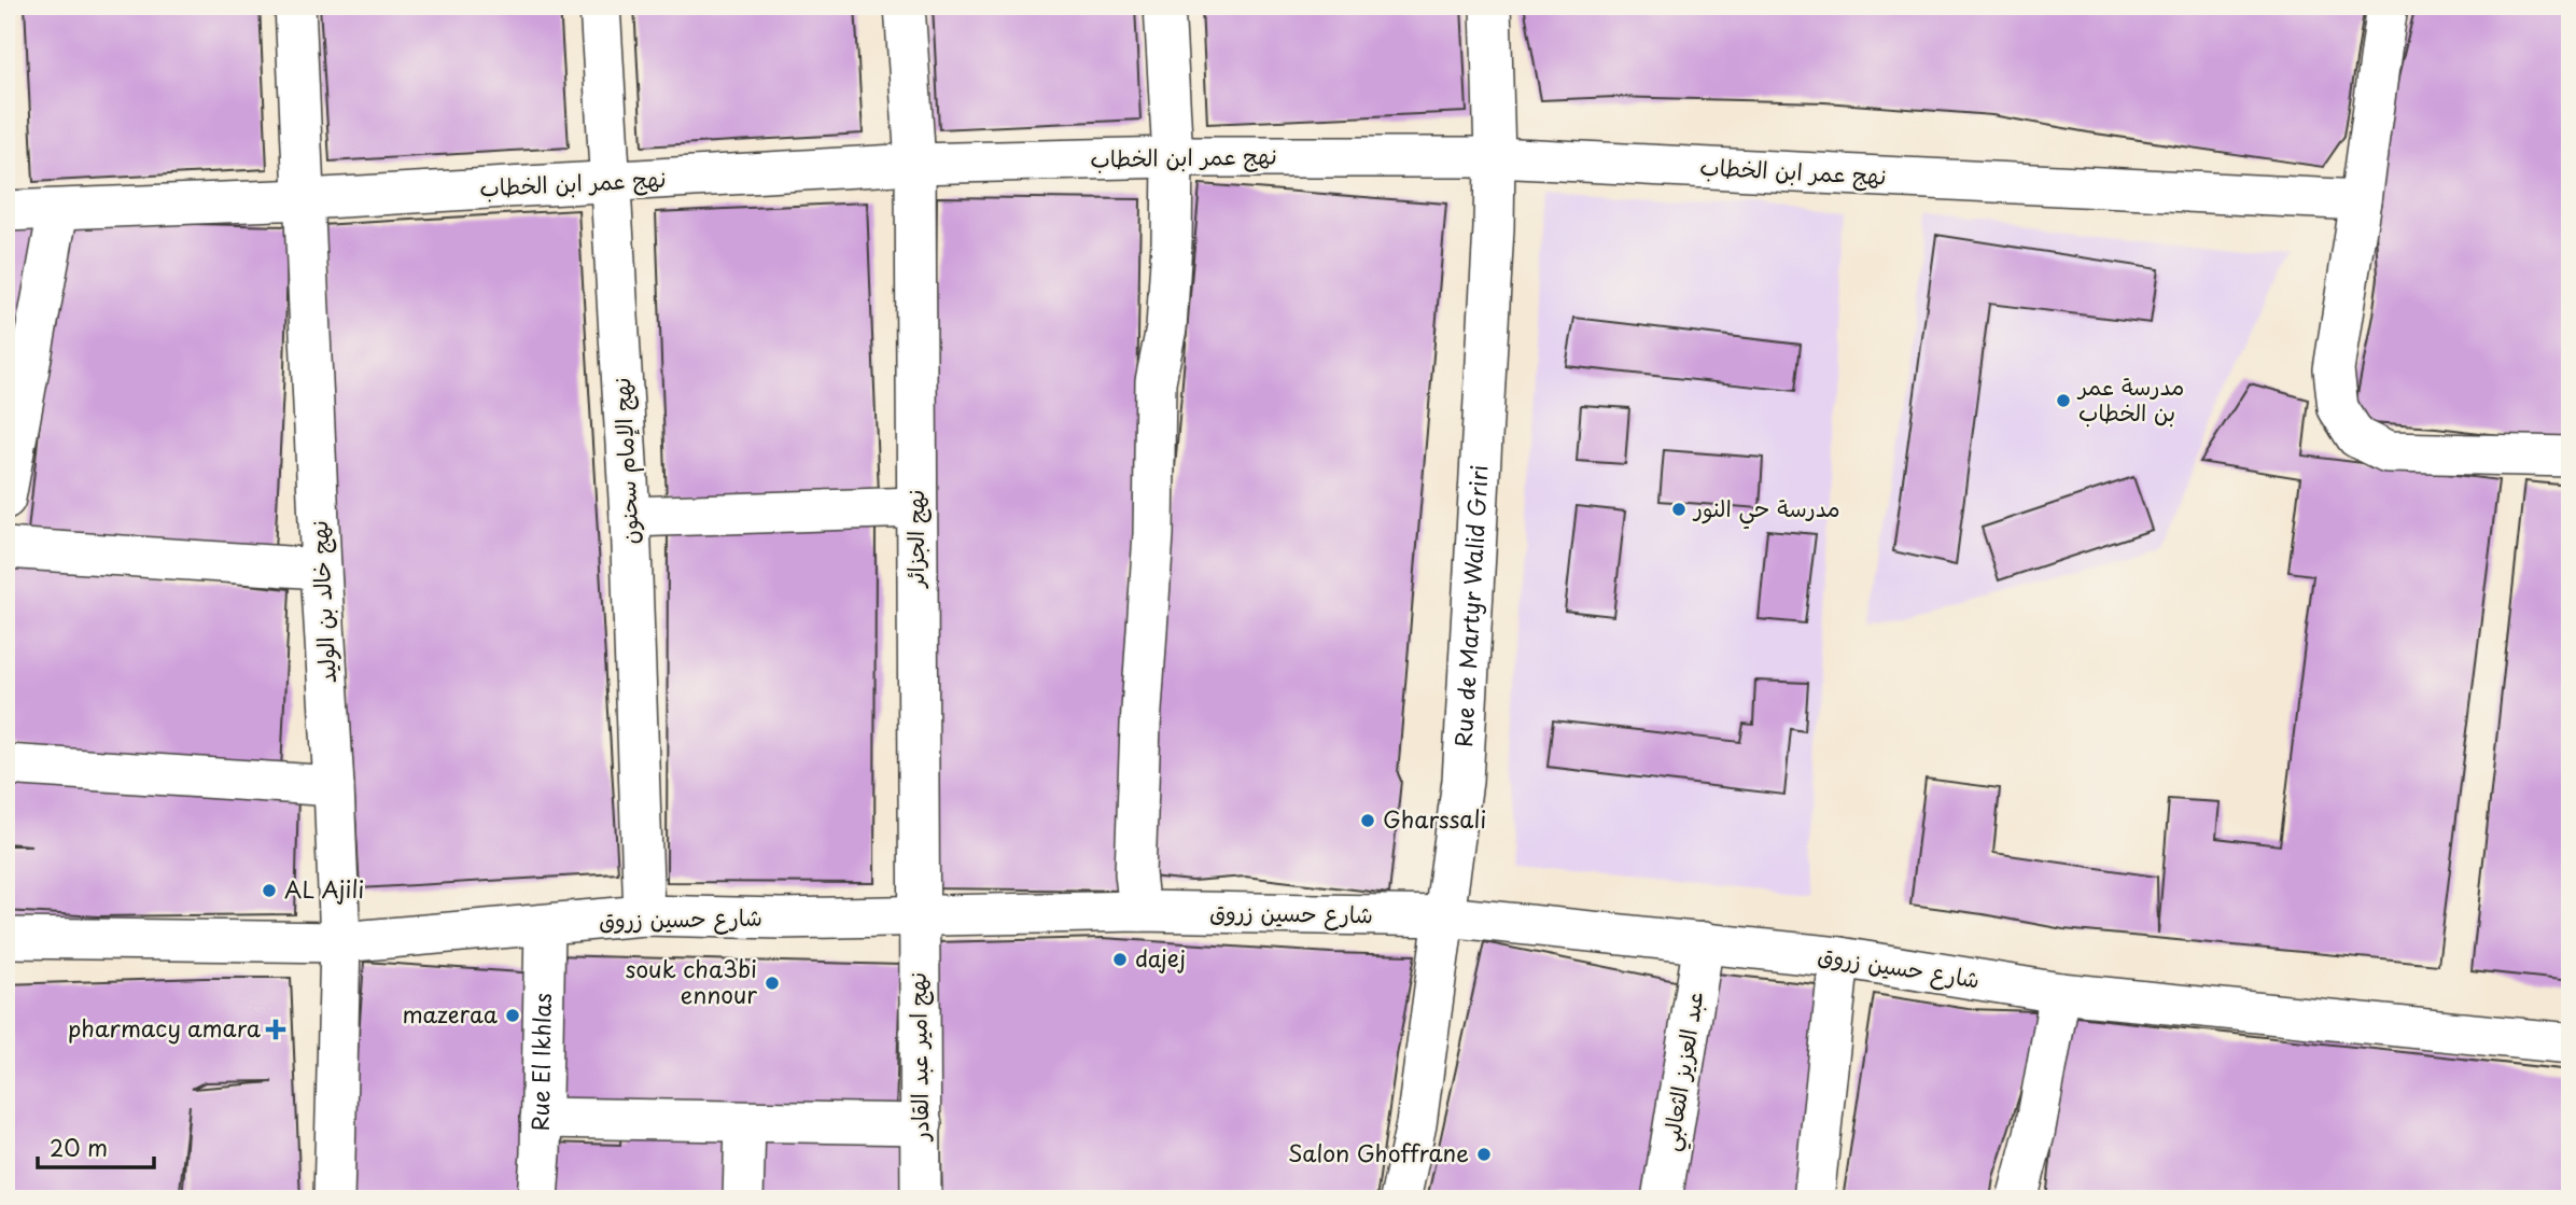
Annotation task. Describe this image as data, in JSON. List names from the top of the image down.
{
  "streets": {
    "street": [
      "نهج عمر ابن الخطاب",
      "نهج الإمام سحنون",
      "نهج الجزائر",
      "نهج خالد بن الوليد",
      "Rue de Martyr Walid Griri",
      "شارع حسين زروق",
      "نهج امير عبد القادر",
      "Rue El Ikhlas",
      "عبد العزيز الثعالبي"
    ]
  },
  "crossings": [
    ["نهج عمر ابن الخطاب", "نهج الإمام سحنون"],
    ["نهج عمر ابن الخطاب", "نهج الجزائر"],
    ["نهج عمر ابن الخطاب", "نهج خالد بن الوليد"],
    ["نهج عمر ابن الخطاب", "Rue de Martyr Walid Griri"],
    ["نهج الإمام سحنون", "شارع حسين زروق"],
    ["نهج الجزائر", "شارع حسين زروق"],
    ["نهج الجزائر", "نهج امير عبد القادر"],
    ["نهج خالد بن الوليد", "شارع حسين زروق"],
    ["Rue de Martyr Walid Griri", "شارع حسين زروق"],
    ["شارع حسين زروق", "نهج امير عبد القادر"],
    ["شارع حسين زروق", "Rue El Ikhlas"],
    ["شارع حسين زروق", "عبد العزيز الثعالبي"]
  ],
  "places": {
    "other": [
      "مدرسة عمر بن الخطاب",
      "مدرسة حي النور",
      "Gharssali",
      "AL Ajili",
      "dajej",
      "souk cha3bi ennour",
      "mazeraa",
      "Salon Ghoffrane"
    ],
    "health": ["pharmacy amara"]
  },
  "scale_bar": "20 m"
}
